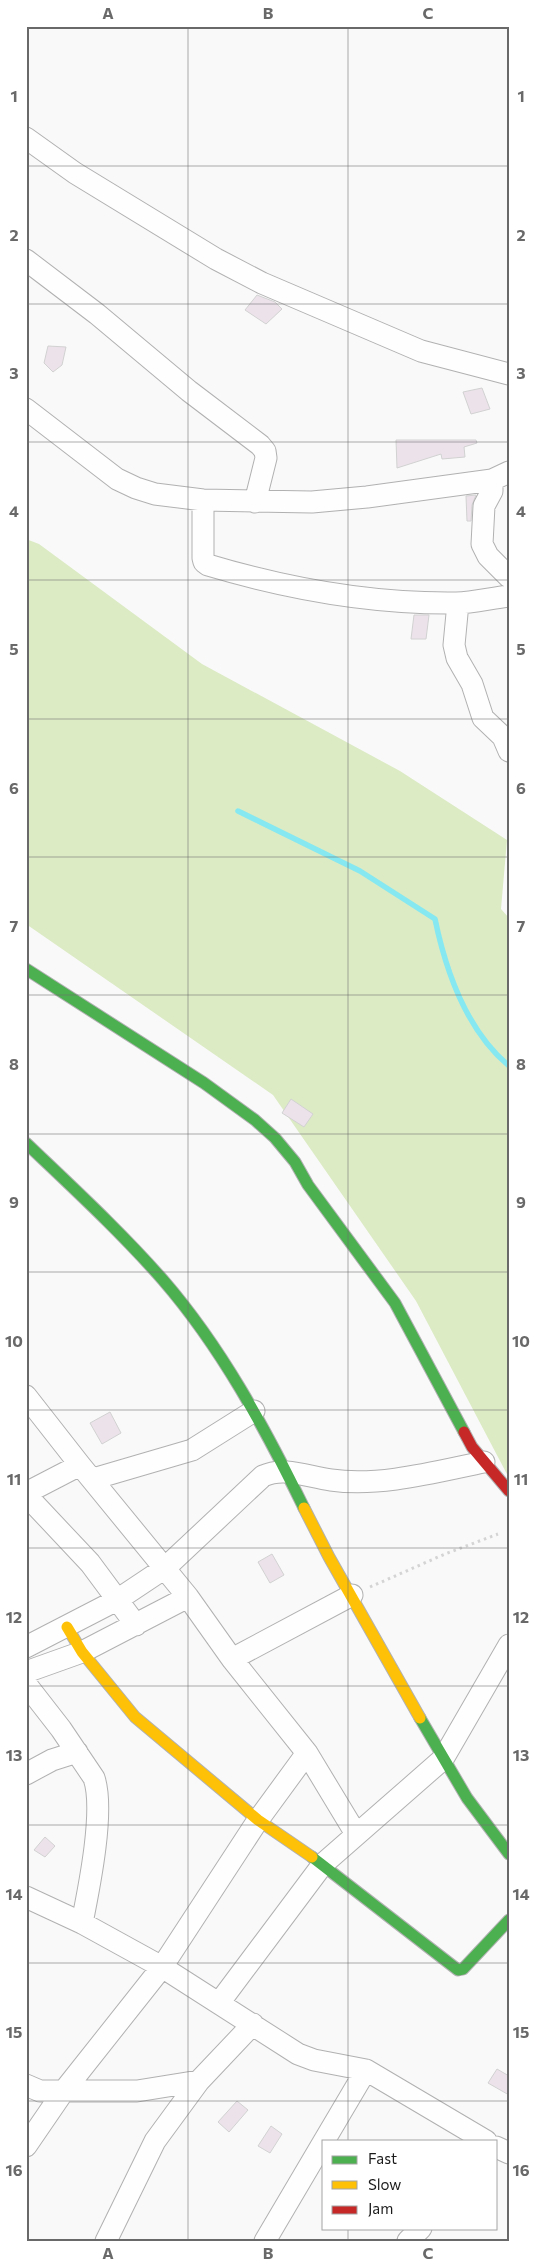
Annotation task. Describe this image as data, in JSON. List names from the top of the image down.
{
  "legend": ["Fast", "Slow", "Jam"],
  "grid": {
    "columns": ["A", "B", "C"],
    "rows": [
      "1",
      "2",
      "3",
      "4",
      "5",
      "6",
      "7",
      "8",
      "9",
      "10",
      "11",
      "12",
      "13",
      "14",
      "15",
      "16"
    ]
  }
}
